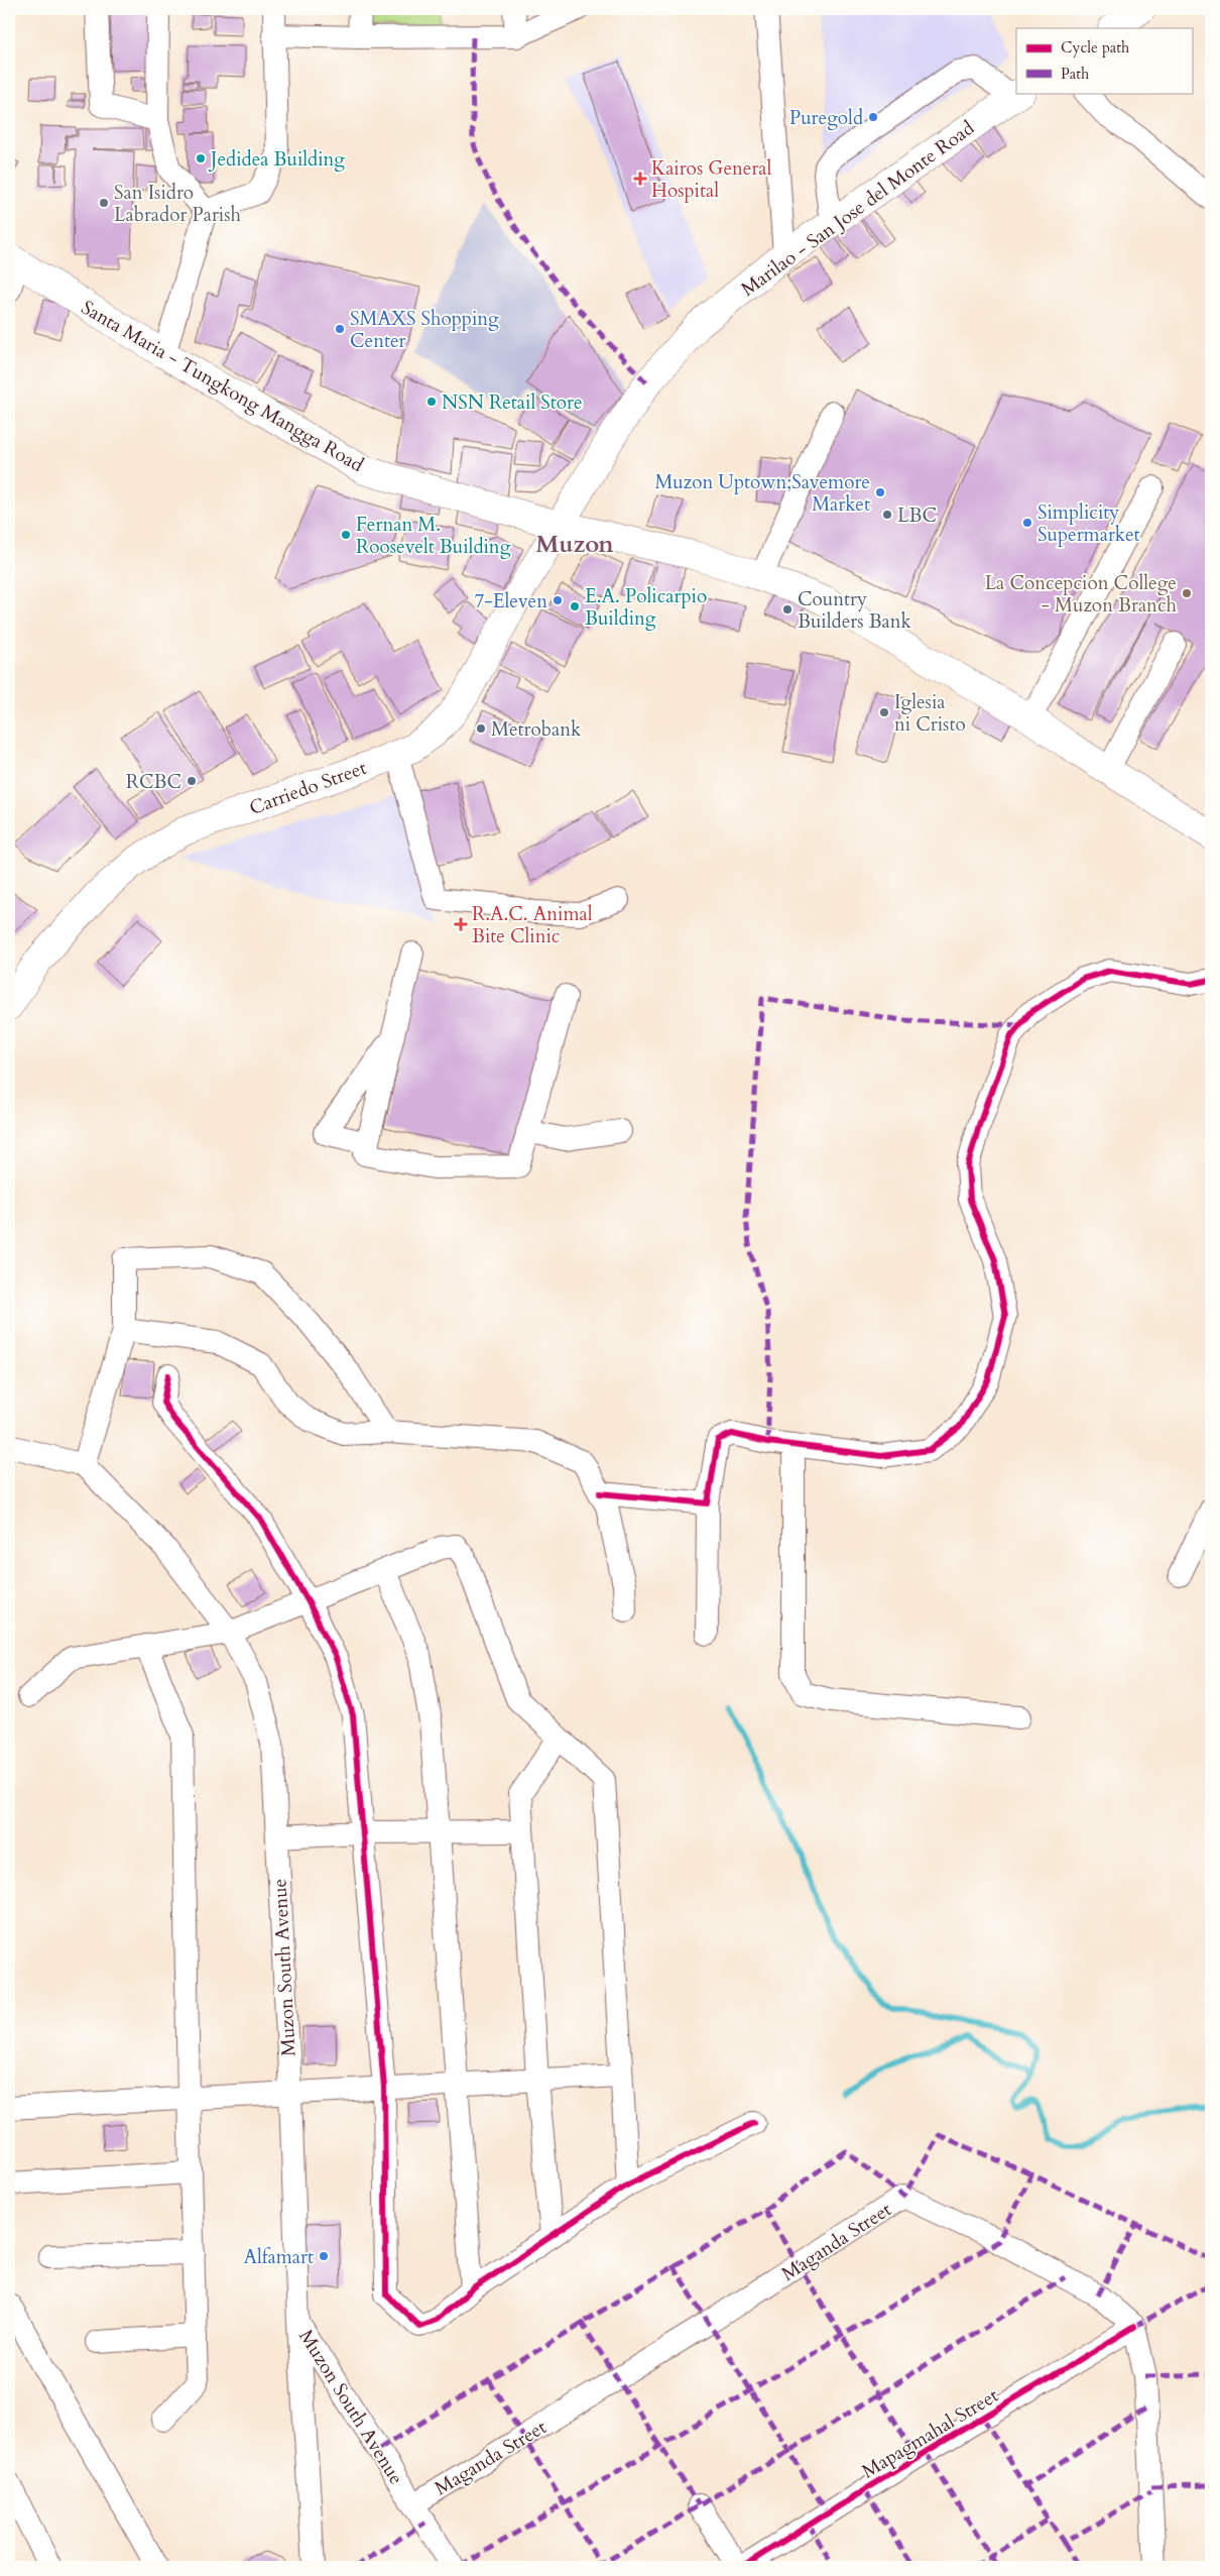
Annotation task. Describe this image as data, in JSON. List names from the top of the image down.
{
  "streets": {
    "main road": ["Marilao - San Jose del Monte Road", "Santa Maria - Tungkong Mangga Road", "Carriedo Street"],
    "street": ["Muzon South Avenue", "Maganda Street", "Mapagmahal Street"]
  },
  "crossings": [
    ["Marilao - San Jose del Monte Road", "Santa Maria - Tungkong Mangga Road"],
    ["Marilao - San Jose del Monte Road", "Carriedo Street"],
    ["Santa Maria - Tungkong Mangga Road", "Carriedo Street"],
    ["Muzon South Avenue", "Maganda Street"],
    ["Maganda Street", "Mapagmahal Street"]
  ],
  "districts": ["Muzon"],
  "places": {
    "other": [
      "Puregold",
      "Jedidea Building",
      "San Isidro Labrador Parish",
      "SMAXS Shopping Center",
      "NSN Retail Store",
      "Muzon Uptown;Savemore Market",
      "LBC",
      "Simplicity Supermarket",
      "Fernan M. Roosevelt Building",
      "La Concepcion College - Muzon Branch",
      "7-Eleven",
      "E.A. Policarpio Building",
      "Country Builders Bank",
      "Iglesia ni Cristo",
      "Metrobank",
      "RCBC",
      "Alfamart"
    ],
    "health": ["Kairos General Hospital", "R.A.C. Animal Bite Clinic"]
  },
  "legend": ["Cycle path", "Path"]
}
